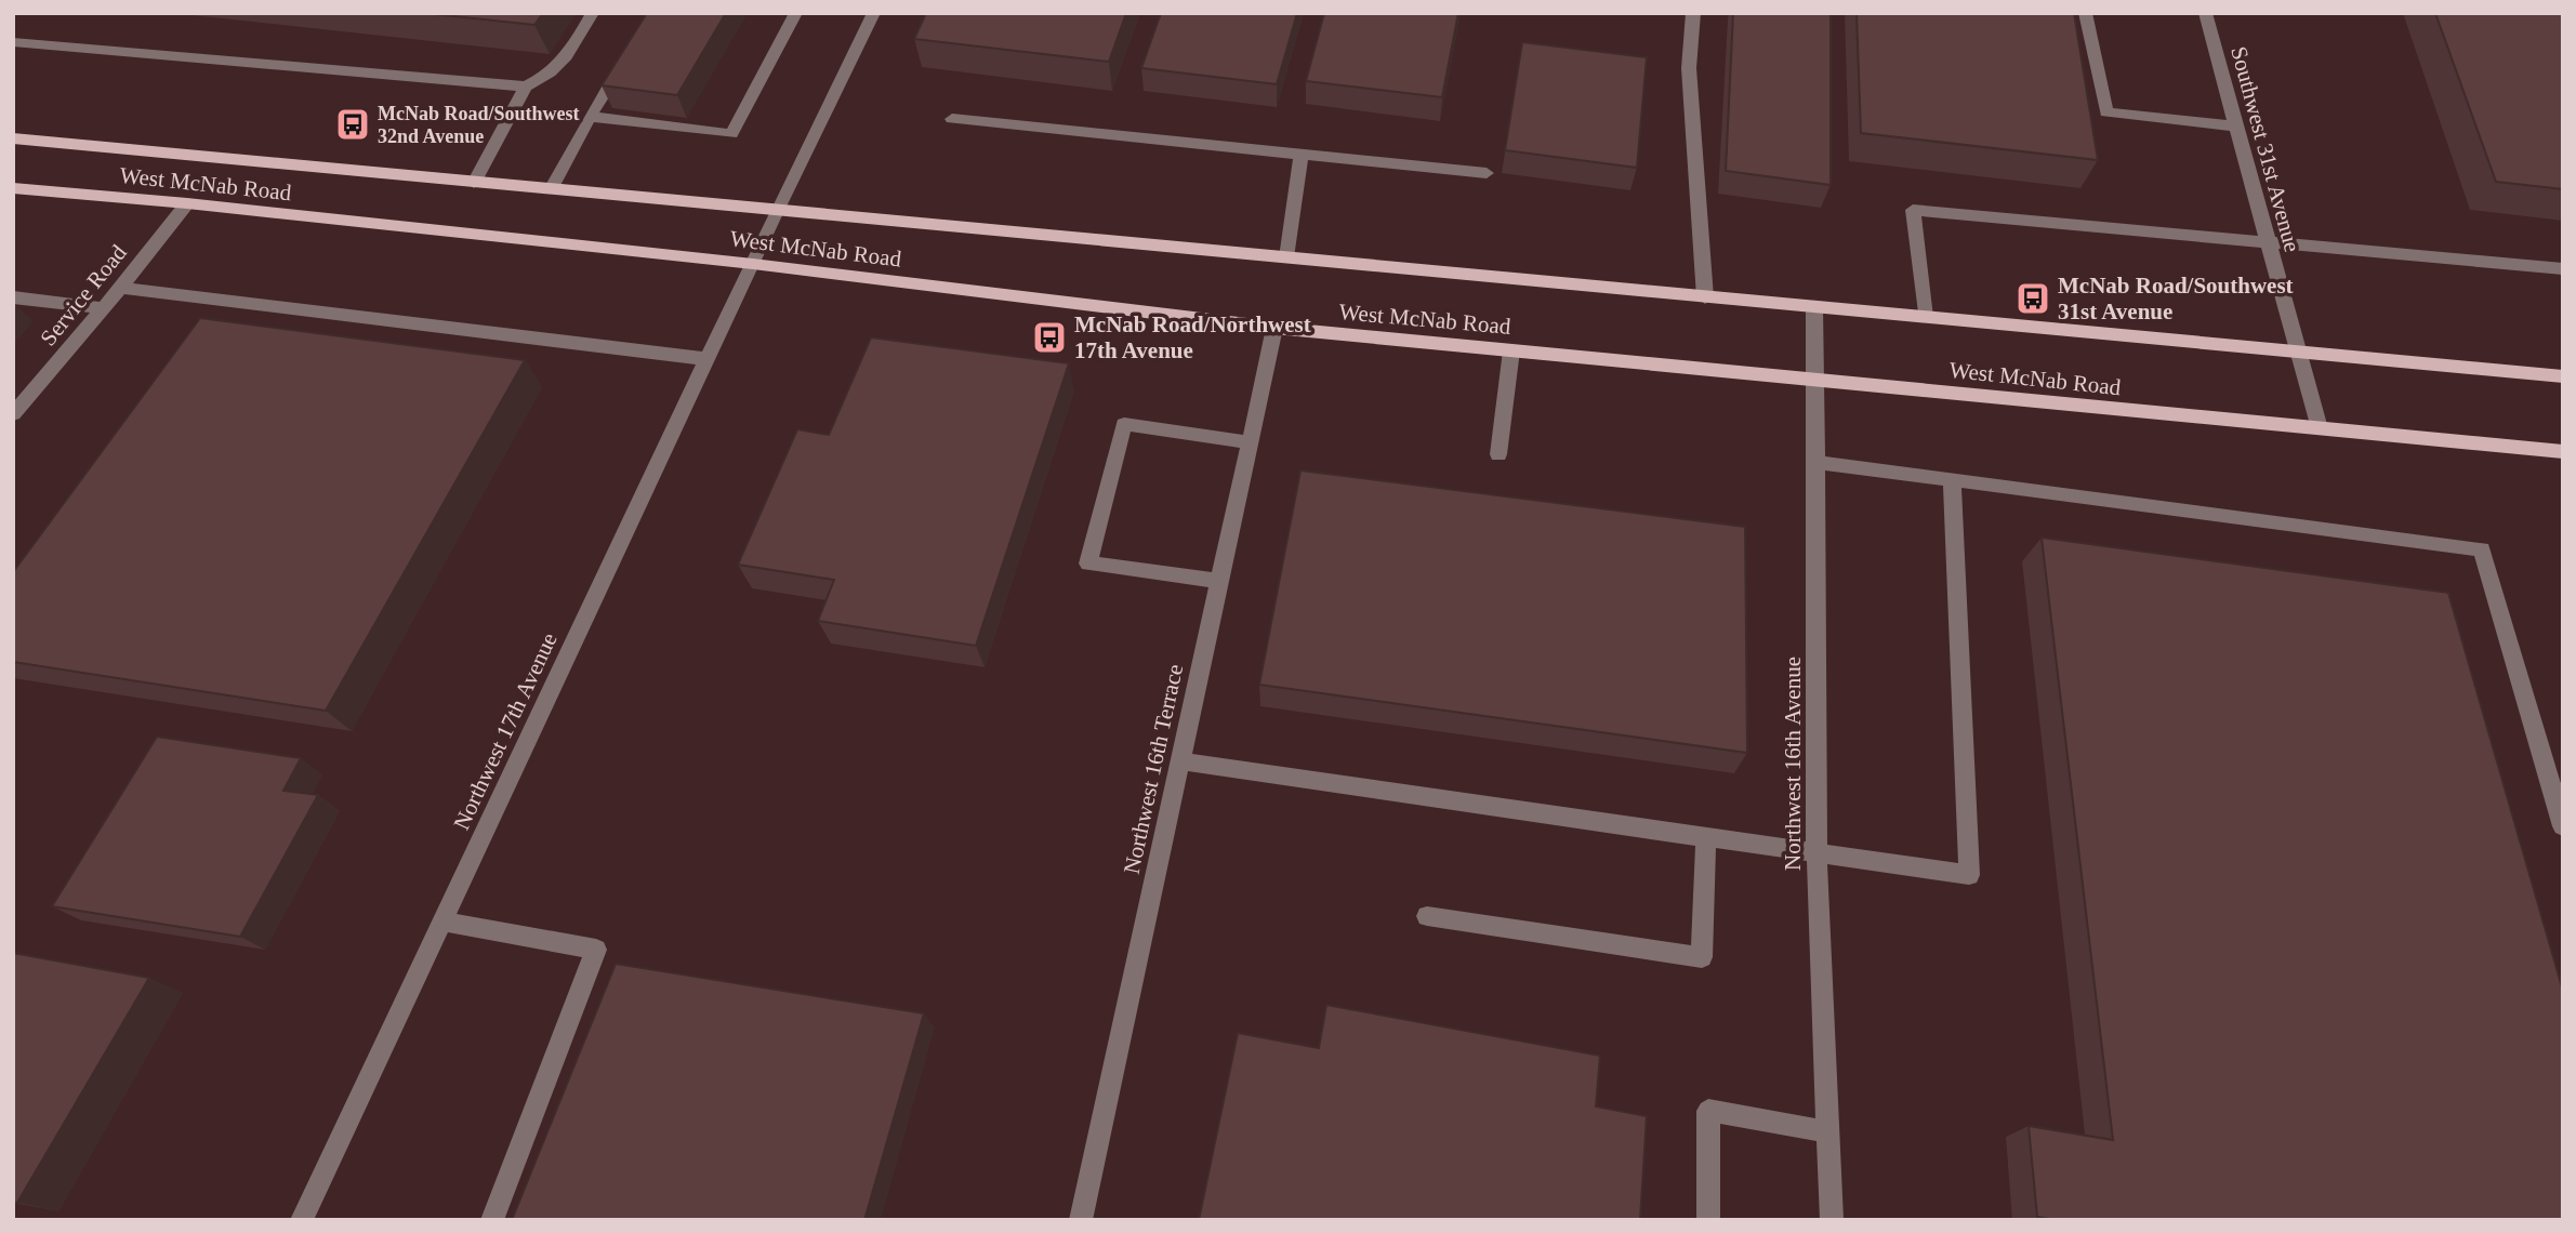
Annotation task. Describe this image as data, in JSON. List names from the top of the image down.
{
  "streets": {
    "main road": ["West McNab Road"],
    "street": [
      "Southwest 31st Avenue",
      "Service Road",
      "Northwest 17th Avenue",
      "Northwest 16th Avenue",
      "Northwest 16th Terrace"
    ]
  },
  "crossings": [
    ["Southwest 31st Avenue", "West McNab Road"],
    ["West McNab Road", "Service Road"],
    ["West McNab Road", "Northwest 17th Avenue"],
    ["West McNab Road", "Northwest 16th Avenue"],
    ["West McNab Road", "Northwest 16th Terrace"]
  ],
  "places": {
    "bus stop": ["McNab Road/Southwest 32nd Avenue", "McNab Road/Southwest 31st Avenue", "McNab Road/Northwest 17th Avenue"]
  }
}
